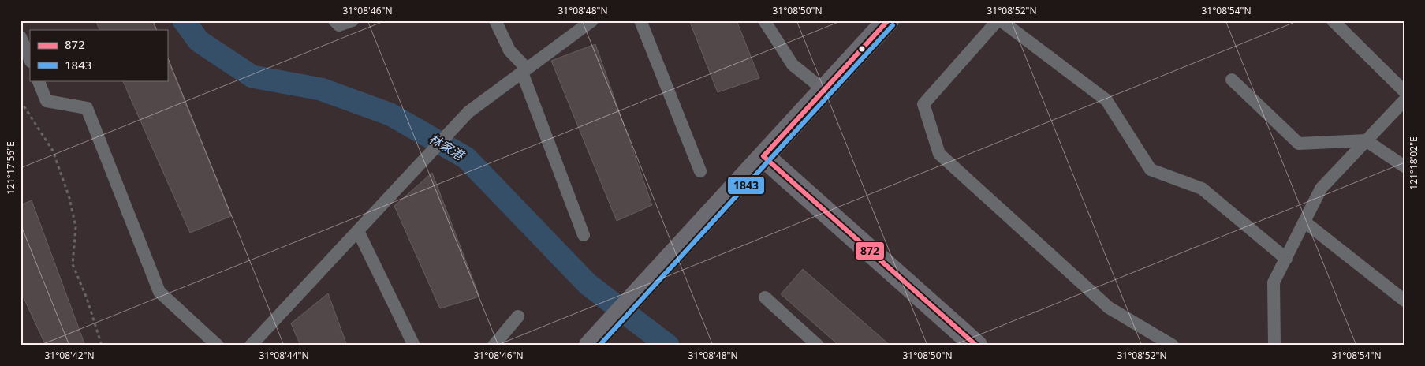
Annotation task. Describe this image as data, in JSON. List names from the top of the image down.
{
  "water": ["林家港"],
  "lines": ["transit line 872", "transit line 1843"],
  "legend": ["872", "1843"],
  "coordinates": [
    "31°08'46\"N",
    "31°08'48\"N",
    "31°08'50\"N",
    "31°08'52\"N",
    "31°08'54\"N",
    "121°18'02\"E",
    "121°17'56\"E",
    "31°08'42\"N",
    "31°08'44\"N"
  ]
}
